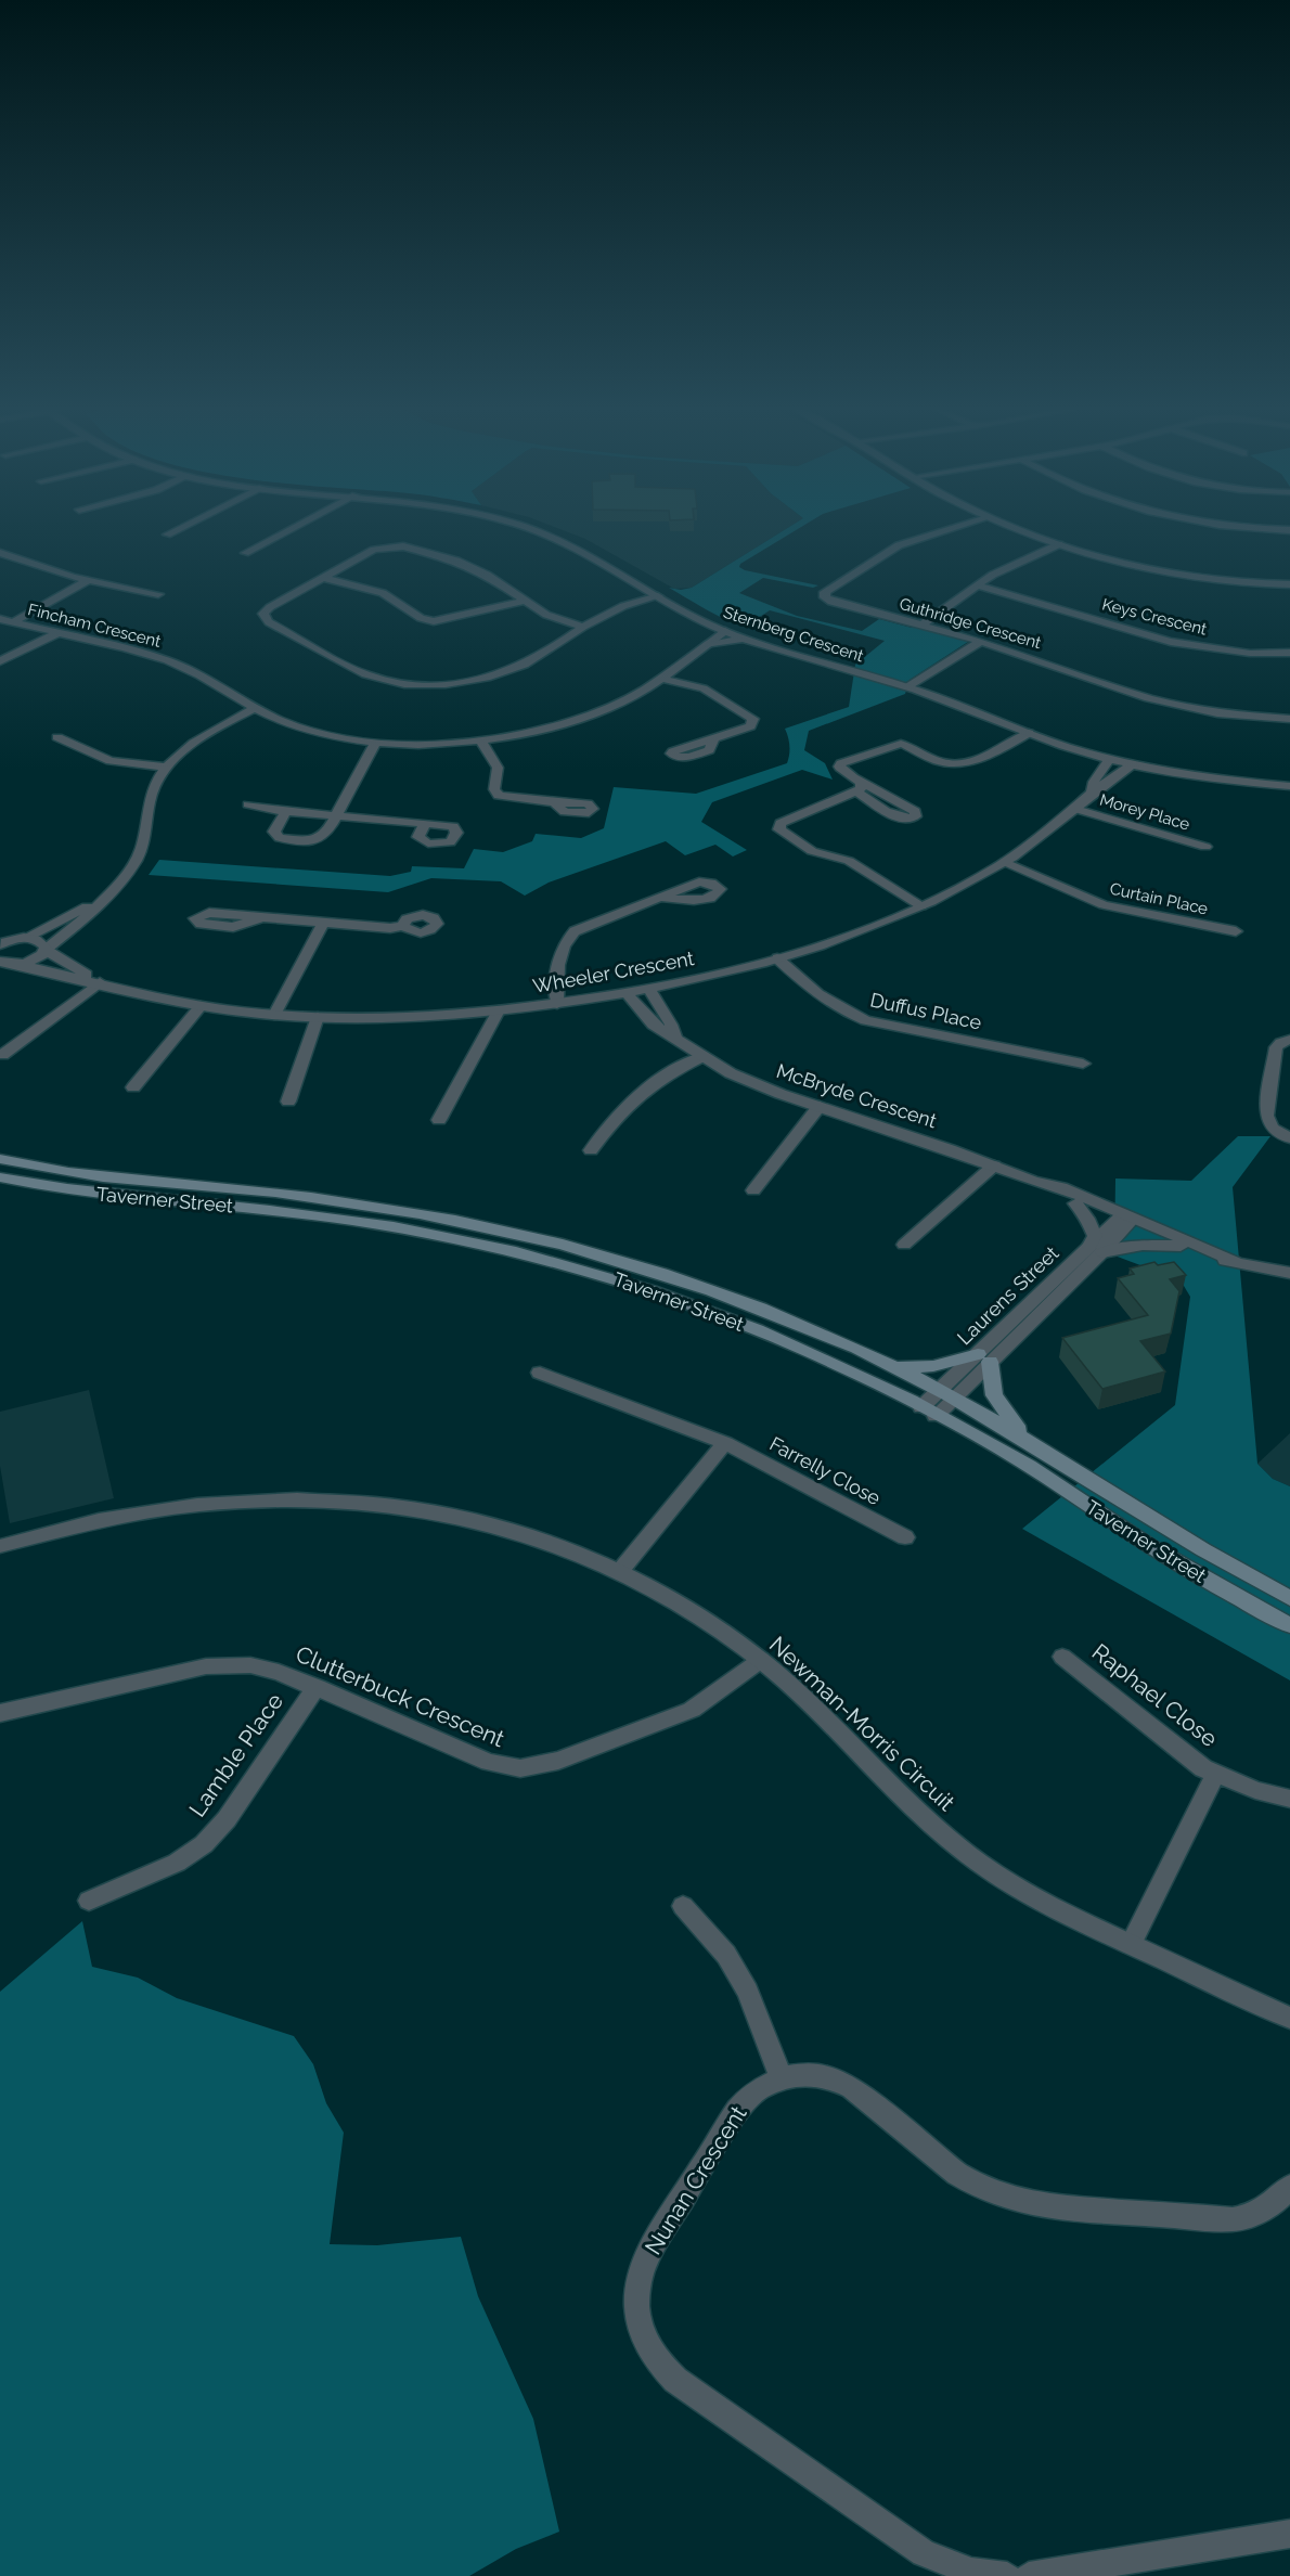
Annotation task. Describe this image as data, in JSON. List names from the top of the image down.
{
  "streets": {
    "main road": ["Taverner Street"],
    "street": [
      "Keys Crescent",
      "Guthridge Crescent",
      "Fincham Crescent",
      "Sternberg Crescent",
      "Morey Place",
      "Curtain Place",
      "Wheeler Crescent",
      "Duffus Place",
      "McBryde Crescent",
      "Laurens Street",
      "Farrelly Close",
      "Raphael Close",
      "Clutterbuck Crescent",
      "Newman-Morris Circuit",
      "Lamble Place",
      "Nunan Crescent"
    ]
  },
  "crossings": [
    ["Fincham Crescent", "Sternberg Crescent"],
    ["Sternberg Crescent", "Wheeler Crescent"],
    ["Morey Place", "Wheeler Crescent"],
    ["Curtain Place", "Wheeler Crescent"],
    ["Wheeler Crescent", "Duffus Place"],
    ["Wheeler Crescent", "McBryde Crescent"],
    ["McBryde Crescent", "Laurens Street"],
    ["Taverner Street", "Laurens Street"],
    ["Raphael Close", "Newman-Morris Circuit"],
    ["Clutterbuck Crescent", "Newman-Morris Circuit"],
    ["Clutterbuck Crescent", "Lamble Place"]
  ]
}
